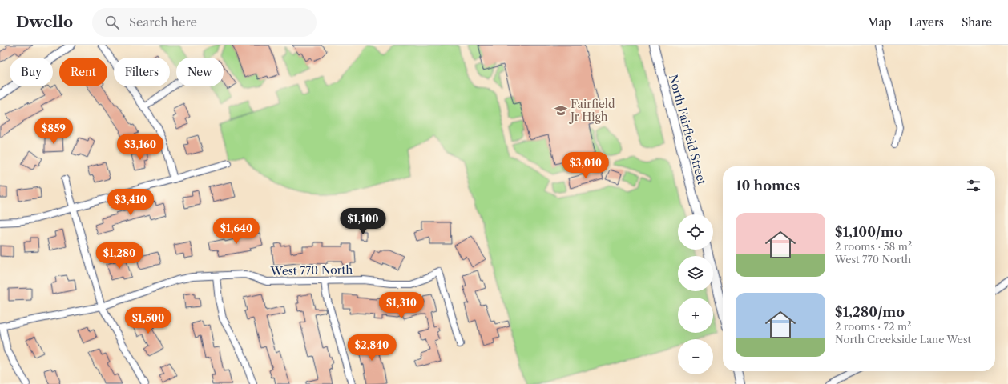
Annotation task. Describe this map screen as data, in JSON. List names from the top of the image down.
{
  "streets": {
    "street": ["North Fairfield Street", "West 770 North"]
  },
  "places": {
    "school or university": ["Fairfield Jr High"]
  },
  "page": {
    "header": "Dwello",
    "search": "Search here",
    "nav": ["Map", "Layers", "Share"],
    "chip": [
      "Buy",
      "Rent",
      "Filters",
      "New"
    ],
    "price": [
      "$859",
      "$3,160",
      "$3,010",
      "$3,410",
      "$1,100",
      "$1,640",
      "$1,280",
      "$1,310",
      "$1,500",
      "$2,840"
    ],
    "heading": "10 homes",
    "list": [
      {
        "name": "$1,100/mo",
        "note": "2 rooms · 58 m² · West 770 North"
      },
      {
        "name": "$1,280/mo",
        "note": "2 rooms · 72 m² · North Creekside Lane West"
      }
    ],
    "map_buttons": ["+", "−"]
  }
}
